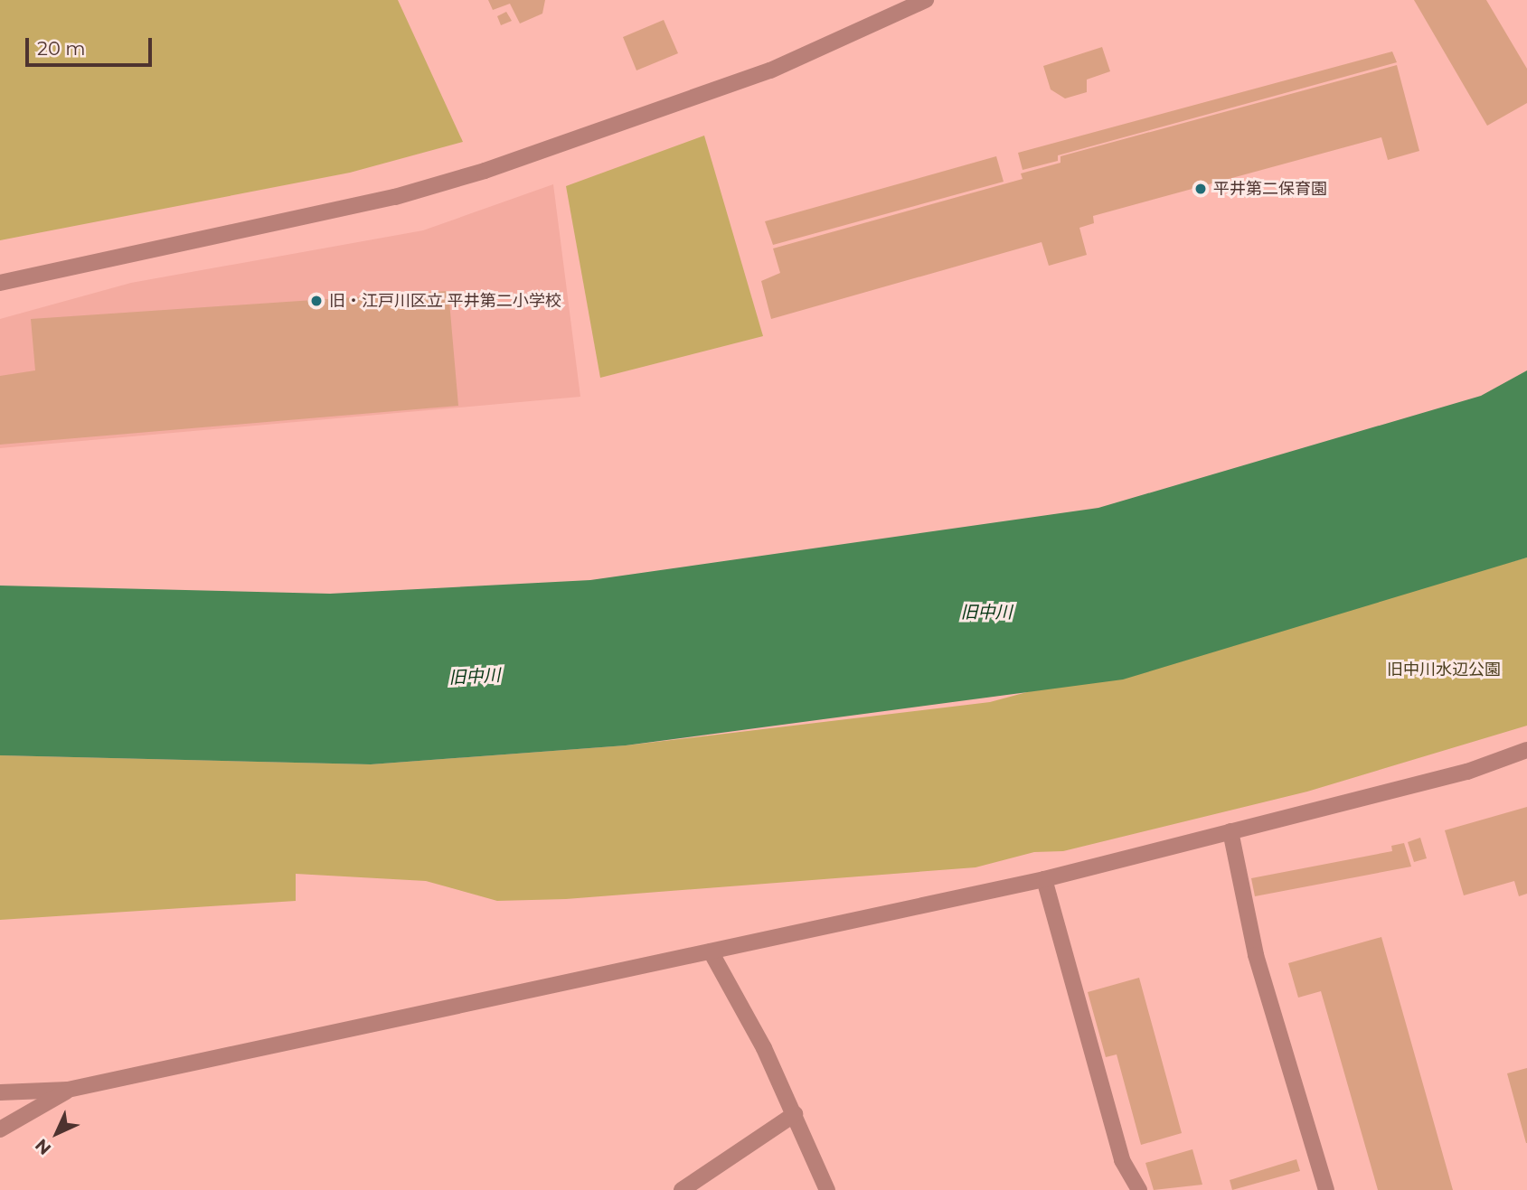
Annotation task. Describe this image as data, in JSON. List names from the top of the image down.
{
  "water": ["旧中川"],
  "parks": ["旧中川水辺公園"],
  "places": ["平井第二保育園", "旧・江戸川区立 平井第二小学校"],
  "scale_bar": "20 m",
  "north": "bottom left"
}
